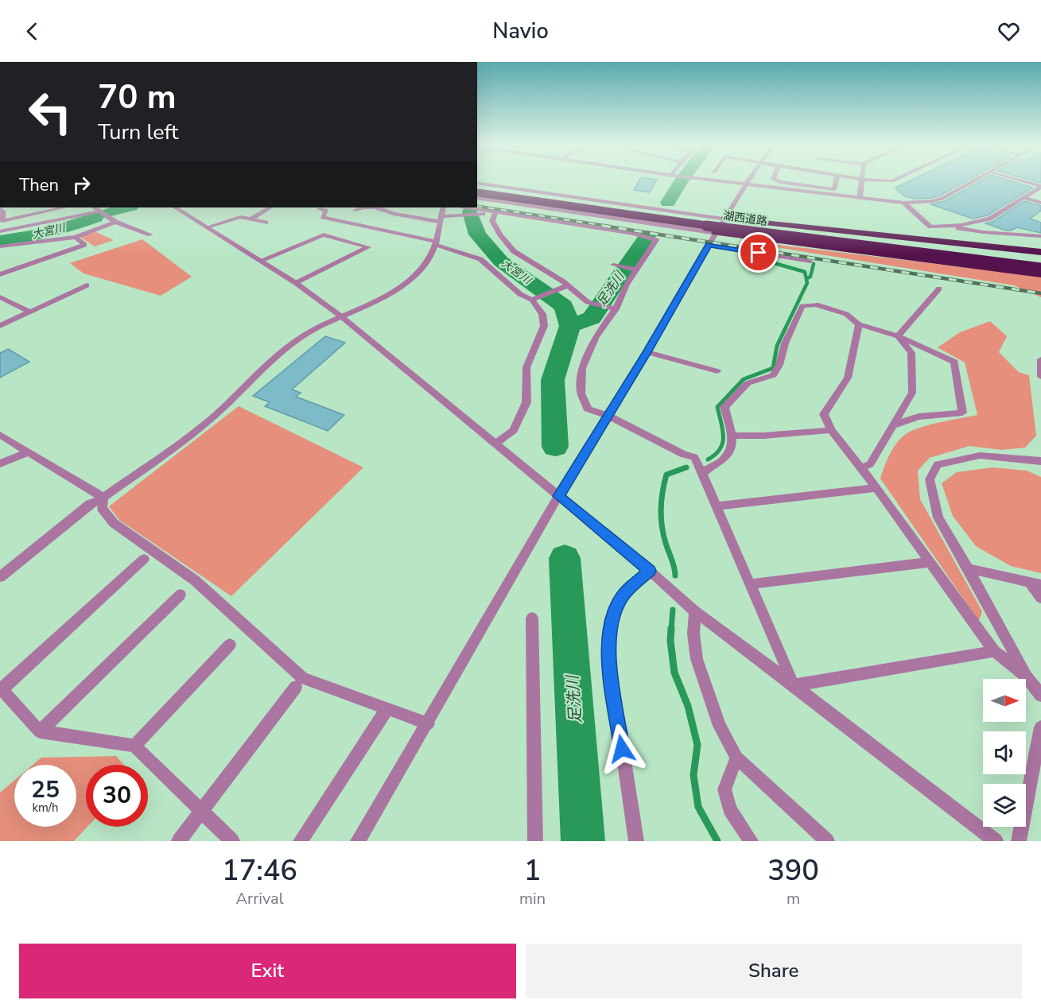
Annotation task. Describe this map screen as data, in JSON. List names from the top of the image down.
{
  "streets": {
    "highway": ["湖西道路"]
  },
  "water": ["大宮川", "足洗川"],
  "north": "right",
  "page": {
    "header": "Navio",
    "turn": ["70 m", "Turn left"],
    "then": "Then",
    "speed": "25 km/h",
    "limit": "30",
    "eta": [
      "17:46",
      "Arrival",
      "1",
      "min",
      "390",
      "m"
    ],
    "buttons": ["Exit", "Share"]
  }
}
